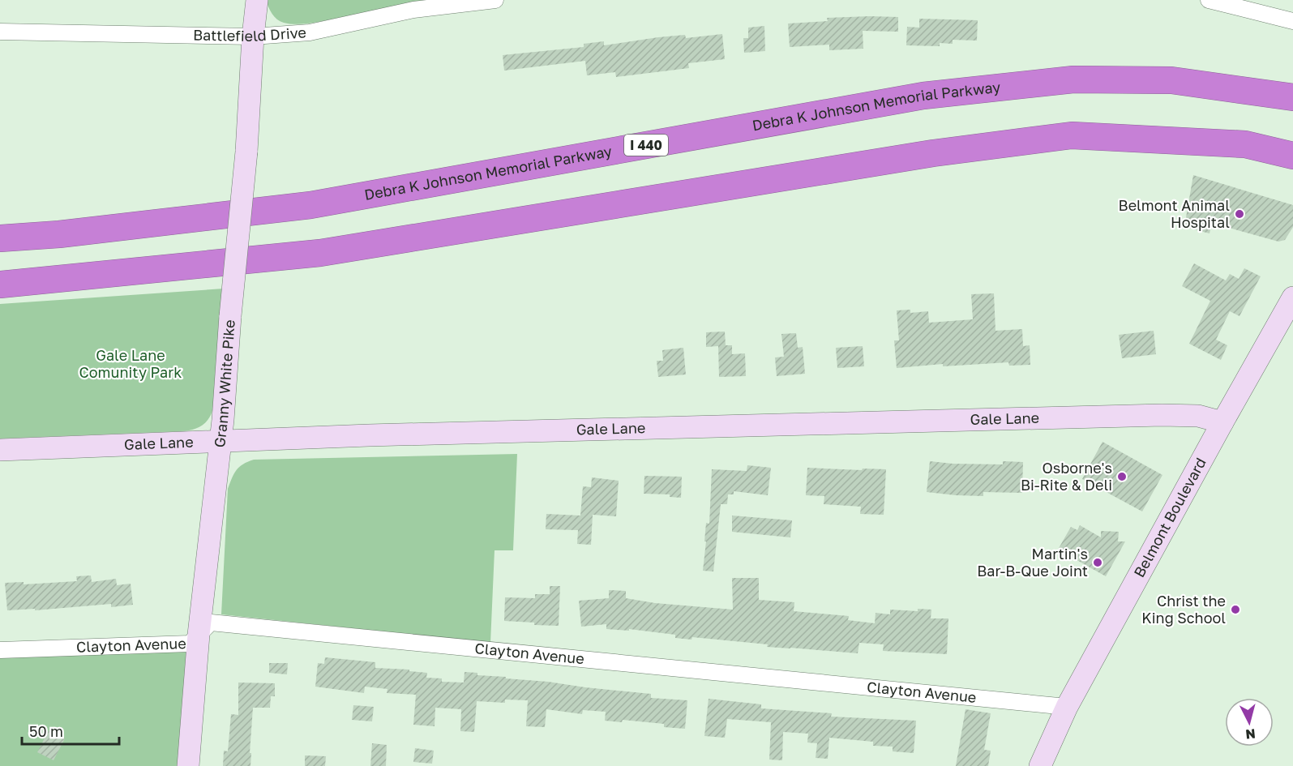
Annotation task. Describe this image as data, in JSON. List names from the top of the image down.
{
  "streets": {
    "highway": ["Debra K Johnson Memorial Parkway", "I 440"],
    "street": [
      "Battlefield Drive",
      "Granny White Pike",
      "Gale Lane",
      "Belmont Boulevard",
      "Clayton Avenue"
    ]
  },
  "crossings": [
    ["Battlefield Drive", "Granny White Pike"],
    ["Granny White Pike", "Gale Lane"],
    ["Granny White Pike", "Clayton Avenue"],
    ["Gale Lane", "Belmont Boulevard"],
    ["Belmont Boulevard", "Clayton Avenue"]
  ],
  "parks": ["Gale Lane Comunity Park"],
  "places": [
    "Belmont Animal Hospital",
    "Osborne's Bi-Rite & Deli",
    "Martin's Bar-B-Que Joint",
    "Christ the King School"
  ],
  "scale_bar": "50 m",
  "north": "bottom"
}
